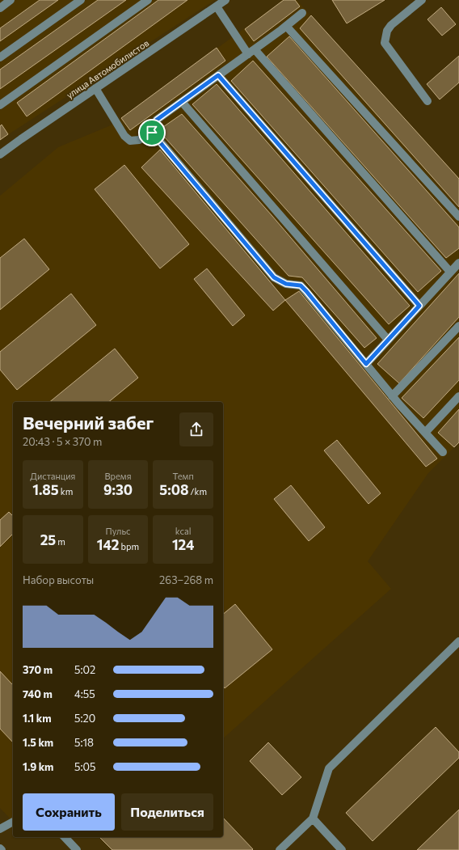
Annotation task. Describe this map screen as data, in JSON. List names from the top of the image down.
{
  "streets": {
    "street": ["улица Автомобилистов"]
  },
  "page": {
    "heading": ["Вечерний забег", "20:43 · 5 × 370 m"],
    "stats": [
      ["Дистанция", "1.85 km"],
      ["Время", "9:30"],
      ["Темп", "5:08 /km"],
      ["25 m"],
      ["Пульс", "142 bpm"],
      ["kcal", "124"]
    ],
    "chart": ["Набор высоты", "263–268 m"],
    "list": [
      {
        "name": "370 m",
        "note": "5:02"
      },
      {
        "name": "740 m",
        "note": "4:55"
      },
      {
        "name": "1.1 km",
        "note": "5:20"
      },
      {
        "name": "1.5 km",
        "note": "5:18"
      },
      {
        "name": "1.9 km",
        "note": "5:05"
      }
    ],
    "buttons": ["Сохранить", "Поделиться"]
  }
}
